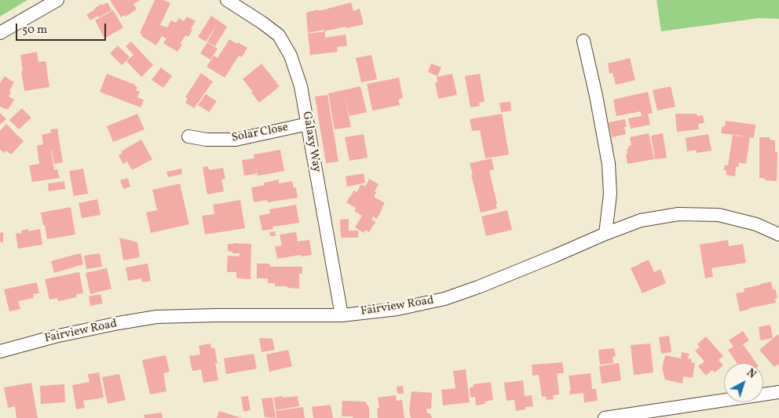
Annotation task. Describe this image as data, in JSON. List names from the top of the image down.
{
  "streets": {
    "street": ["Solar Close", "Galaxy Way", "Fairview Road"]
  },
  "crossings": [
    ["Solar Close", "Galaxy Way"],
    ["Galaxy Way", "Fairview Road"]
  ],
  "scale_bar": "50 m",
  "north": "top right"
}
